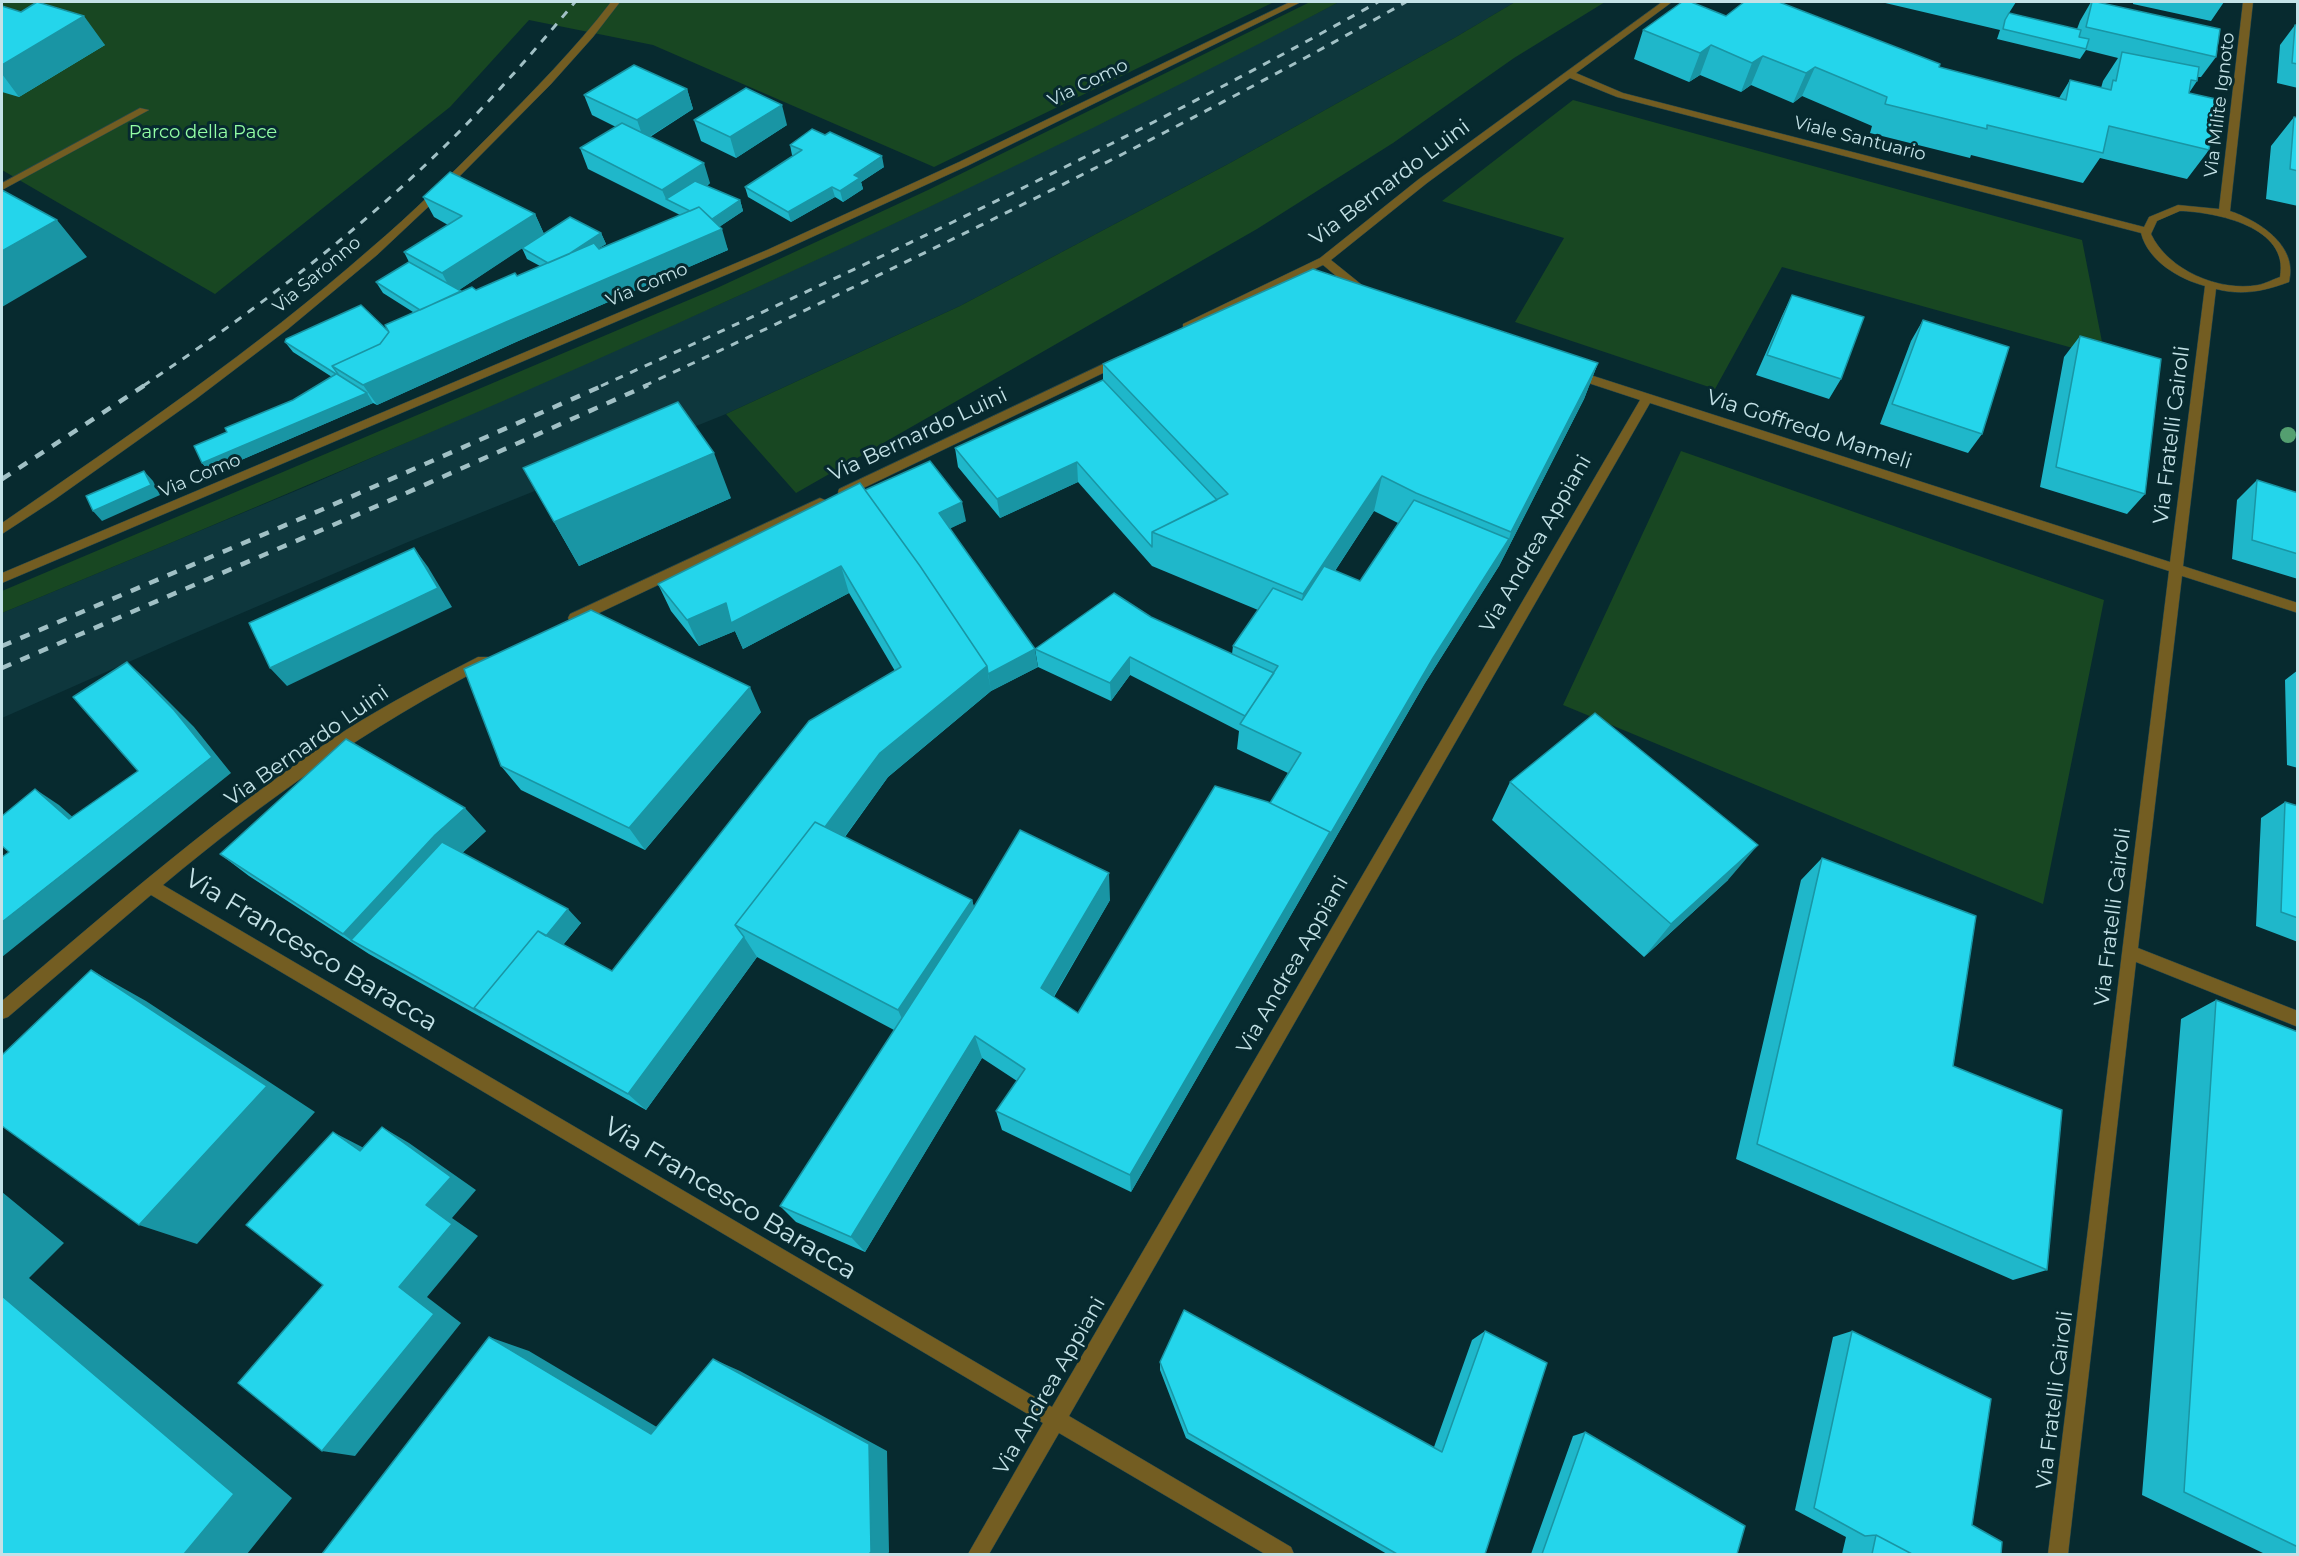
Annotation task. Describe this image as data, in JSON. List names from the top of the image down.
{
  "streets": {
    "street": [
      "Via Como",
      "Via Milite Ignoto",
      "Viale Santuario",
      "Via Bernardo Luini",
      "Via Saronno",
      "Via Goffredo Mameli",
      "Via Fratelli Cairoli",
      "Via Andrea Appiani",
      "Via Francesco Baracca"
    ]
  },
  "crossings": [
    ["Viale Santuario", "Via Bernardo Luini"],
    ["Via Bernardo Luini", "Via Francesco Baracca"],
    ["Via Goffredo Mameli", "Via Fratelli Cairoli"],
    ["Via Goffredo Mameli", "Via Andrea Appiani"],
    ["Via Andrea Appiani", "Via Francesco Baracca"]
  ],
  "parks": ["Parco della Pace"]
}
